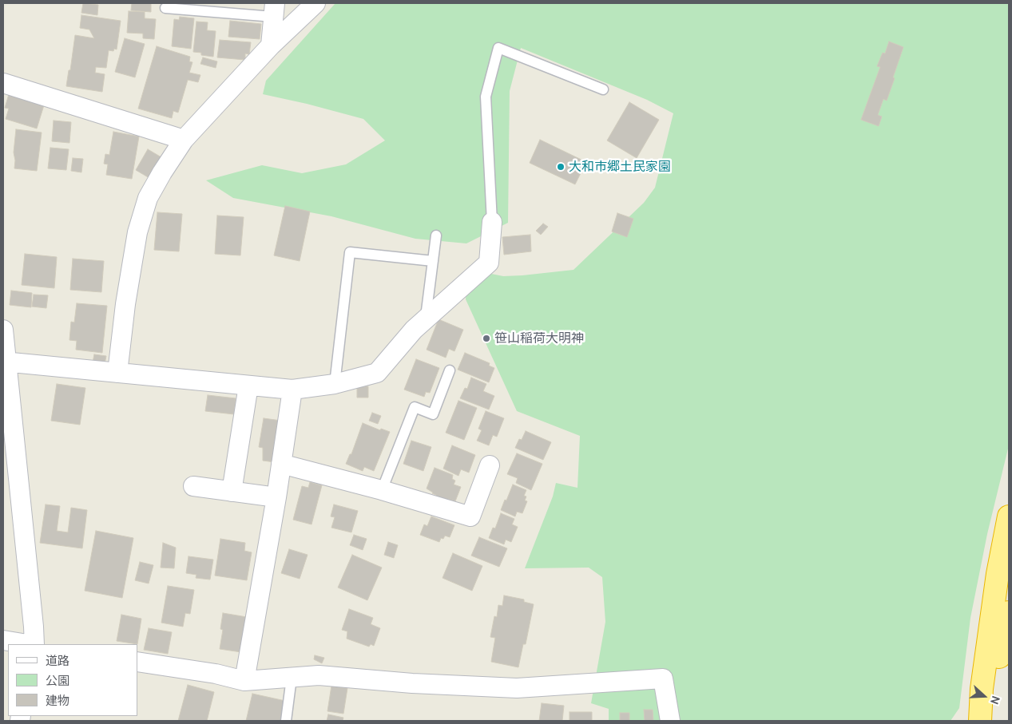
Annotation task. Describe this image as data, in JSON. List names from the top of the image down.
{
  "places": ["大和市郷土民家園", "笹山稲荷大明神"],
  "legend": ["道路", "公園", "建物"],
  "north": "right"
}
